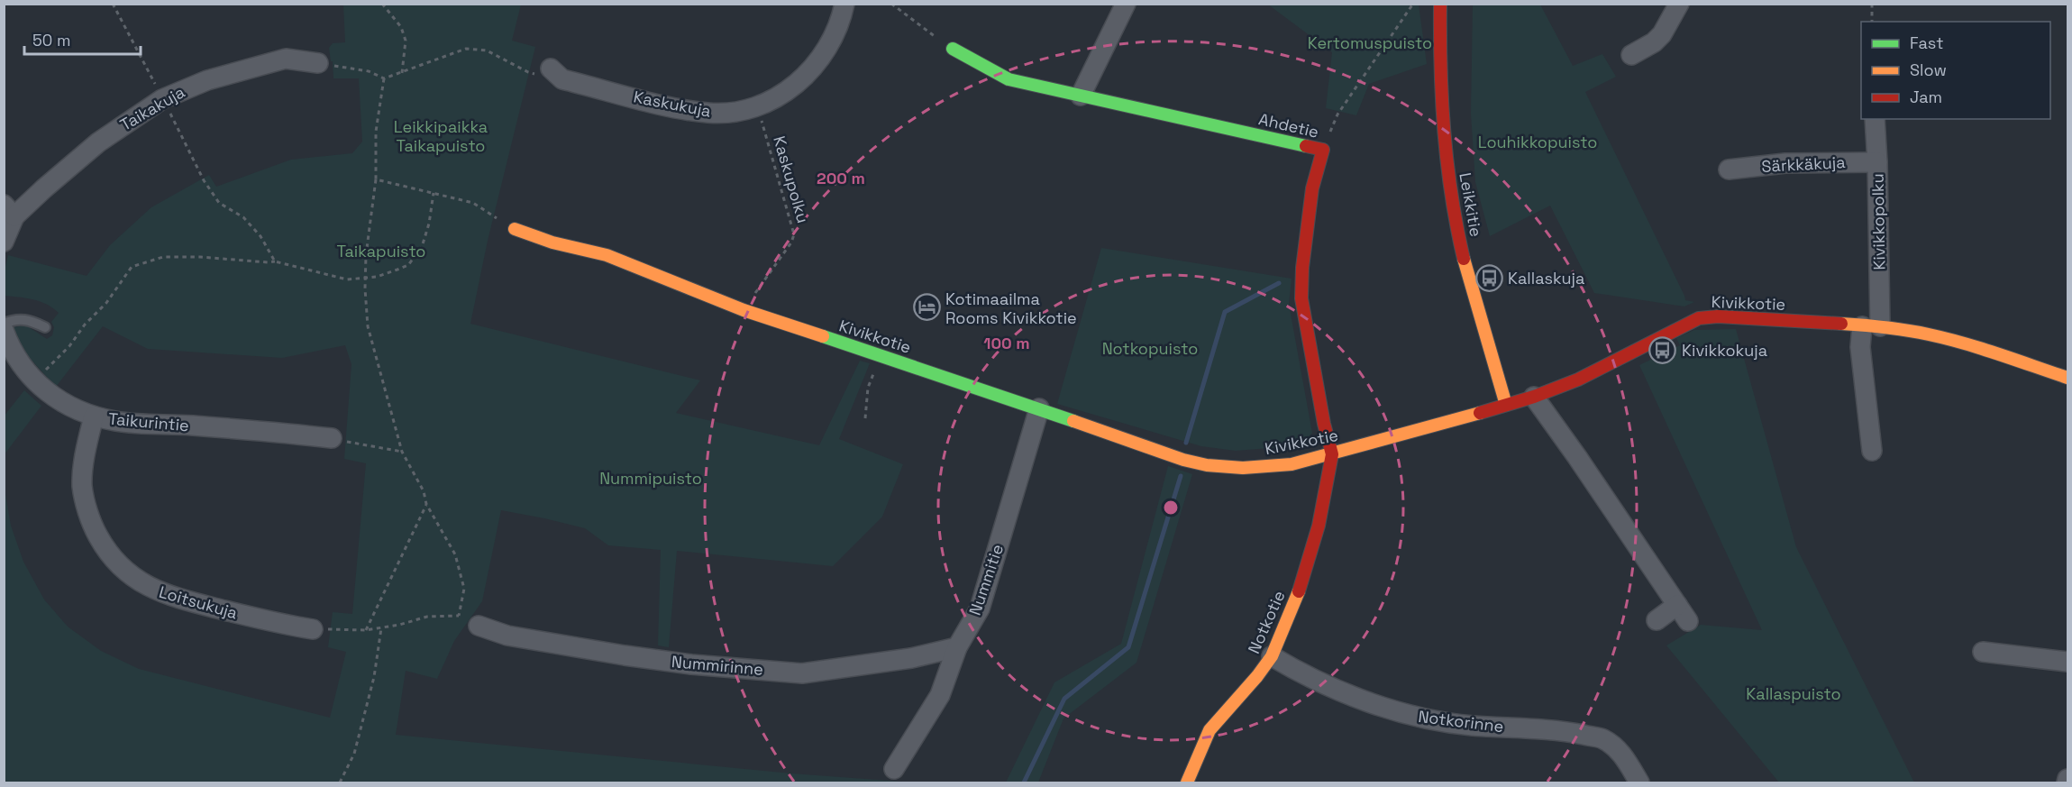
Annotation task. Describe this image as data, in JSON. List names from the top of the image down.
{
  "streets": {
    "street": [
      "Kaskukuja",
      "Taikakuja",
      "Ahdetie",
      "Särkkäkuja",
      "Leikkitie",
      "Kivikkopolku",
      "Kivikkotie",
      "Taikurintie",
      "Nummitie",
      "Loitsukuja",
      "Notkotie",
      "Nummirinne",
      "Notkorinne"
    ],
    "path": ["Kaskupolku"]
  },
  "crossings": [
    ["Kaskukuja", "Kaskupolku"],
    ["Ahdetie", "Kivikkotie"],
    ["Ahdetie", "Notkotie"],
    ["Särkkäkuja", "Kivikkopolku"],
    ["Kaskupolku", "Kivikkotie"],
    ["Leikkitie", "Kivikkotie"],
    ["Kivikkopolku", "Kivikkotie"],
    ["Kivikkotie", "Nummitie"],
    ["Kivikkotie", "Notkotie"],
    ["Taikurintie", "Loitsukuja"],
    ["Nummitie", "Nummirinne"],
    ["Notkotie", "Notkorinne"]
  ],
  "parks": [
    "Kertomuspuisto",
    "Leikkipaikka Taikapuisto",
    "Louhikkopuisto",
    "Taikapuisto",
    "Notkopuisto",
    "Nummipuisto",
    "Kallaspuisto"
  ],
  "places": {
    "bus stop": ["Kallaskuja", "Kivikkokuja"],
    "hotel": ["Kotimaailma Rooms Kivikkotie"]
  },
  "legend": ["Fast", "Slow", "Jam"],
  "scale_bar": "50 m",
  "rings": ["200 m", "100 m"]
}
